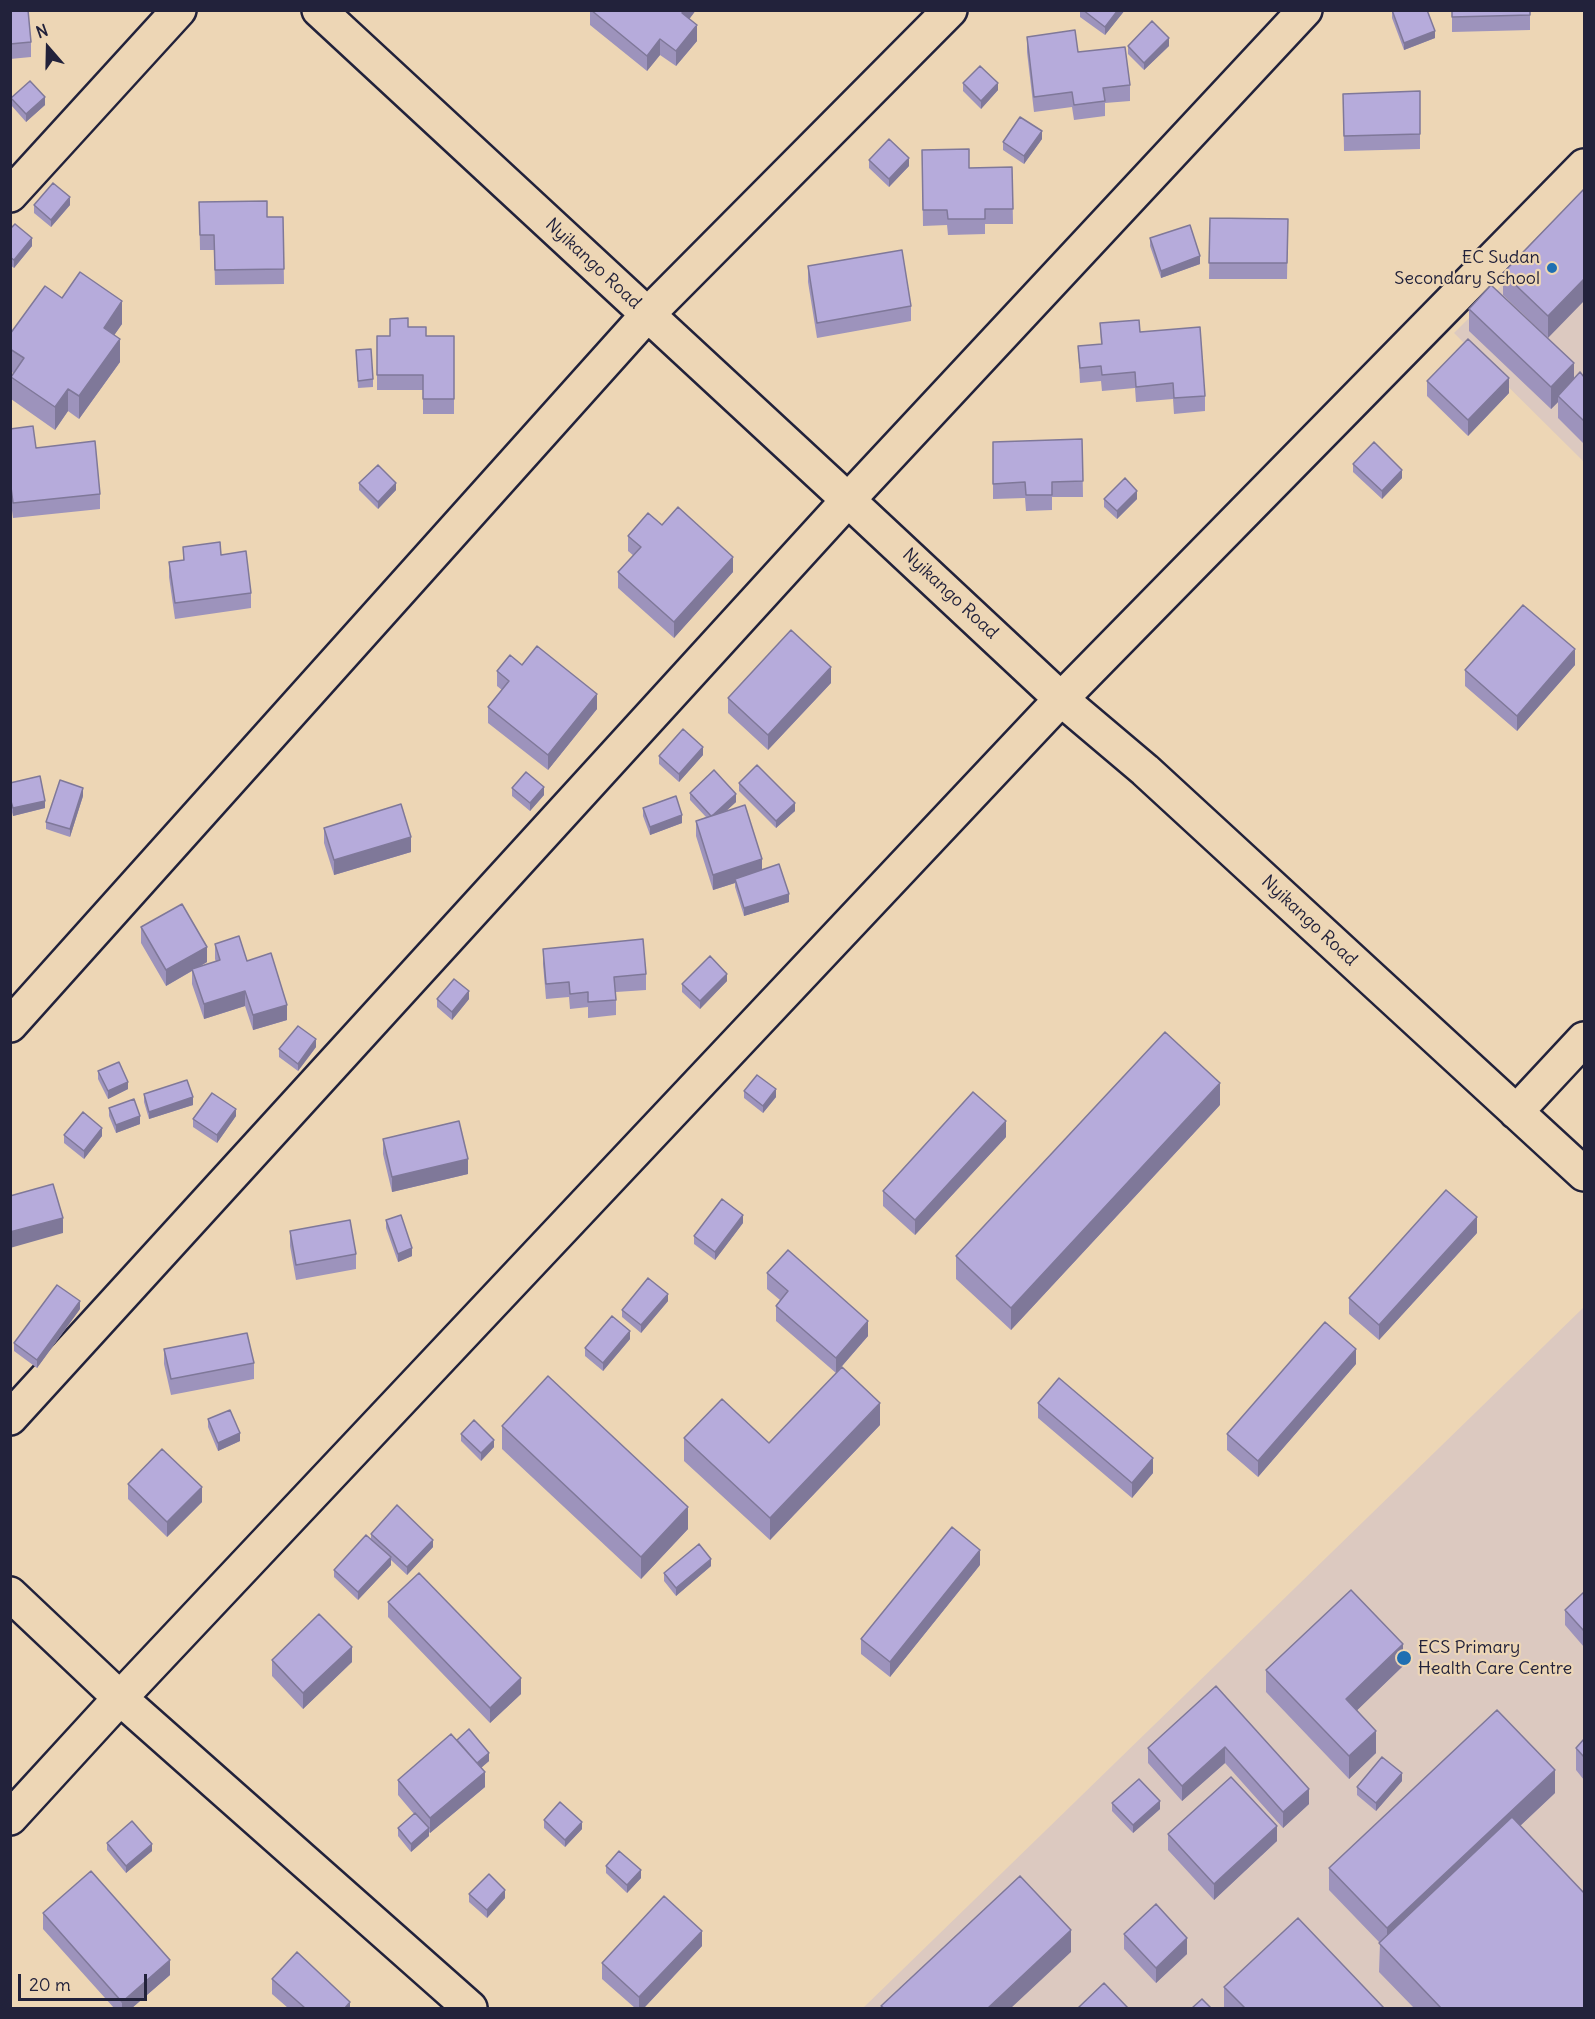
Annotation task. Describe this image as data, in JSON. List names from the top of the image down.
{
  "streets": {
    "street": ["Nyikango Road"]
  },
  "places": ["EC Sudan Secondary School", "ECS Primary Health Care Centre"],
  "scale_bar": "20 m",
  "north": "top"
}
